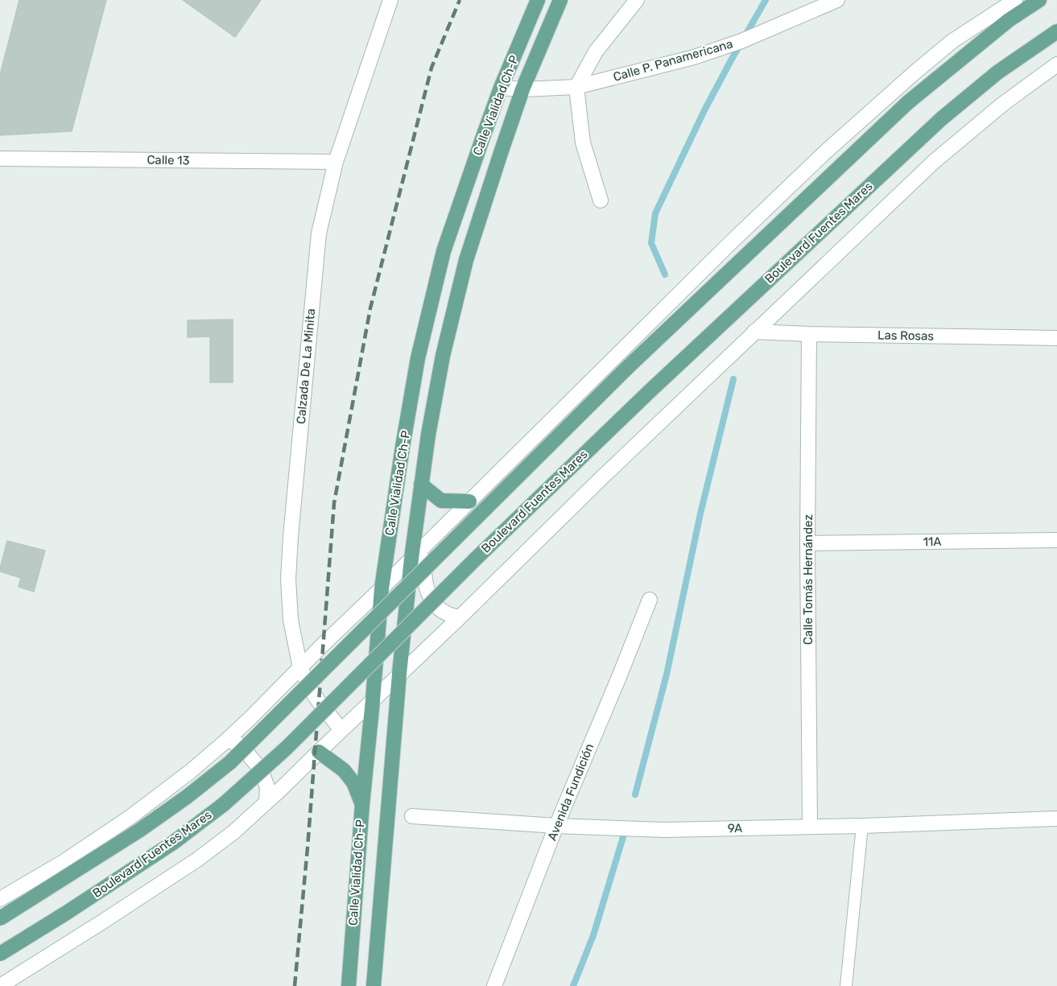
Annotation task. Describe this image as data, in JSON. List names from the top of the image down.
{
  "streets": {
    "main road": ["Calle Vialidad Ch-P", "Boulevard Fuentes Mares"],
    "street": [
      "Calle P. Panamericana",
      "Calle 13",
      "Las Rosas",
      "Calzada De La Minita",
      "11A",
      "Calle Tomás Hernández",
      "Avenida Fundición",
      "9A"
    ]
  },
  "crossings": [
    ["Calle P. Panamericana", "Calle Vialidad Ch-P"],
    ["Calle 13", "Calzada De La Minita"],
    ["Las Rosas", "Calle Tomás Hernández"],
    ["11A", "Calle Tomás Hernández"],
    ["Calle Tomás Hernández", "9A"],
    ["Avenida Fundición", "9A"]
  ]
}
